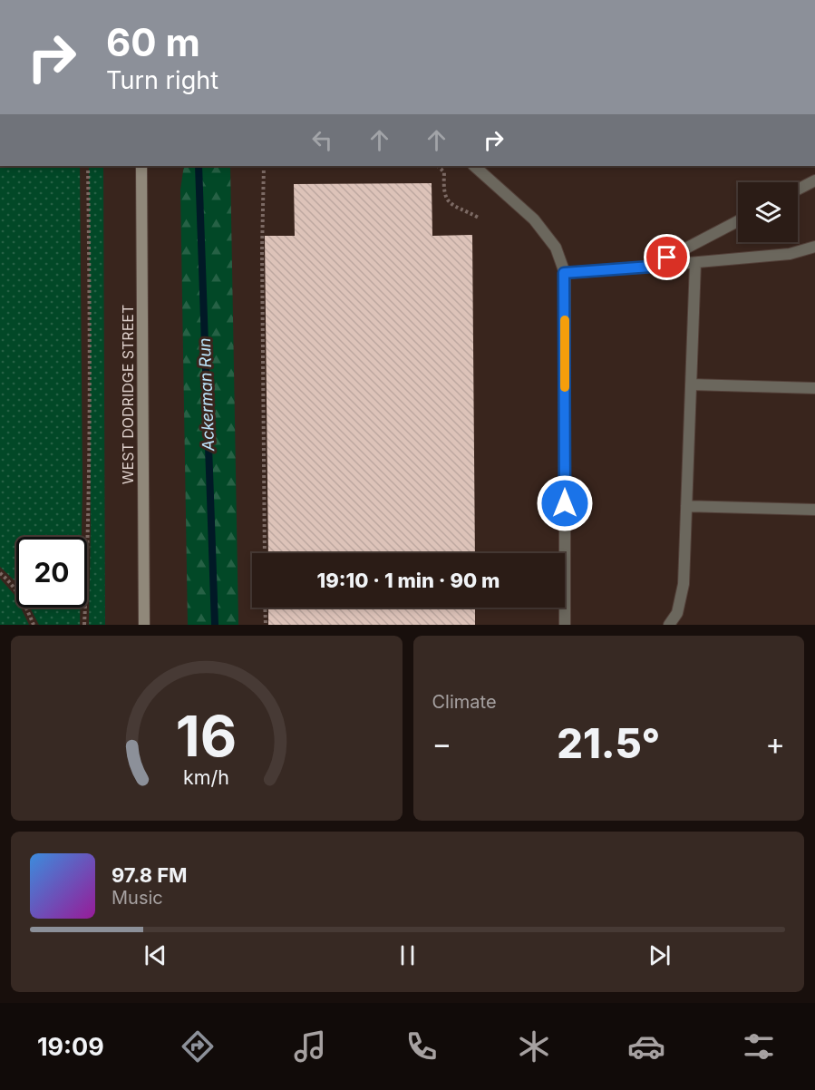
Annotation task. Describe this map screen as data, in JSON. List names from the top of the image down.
{
  "streets": {
    "main road": ["WEST DODRIDGE STREET"]
  },
  "water": ["Ackerman Run"],
  "page": {
    "turn": ["60 m", "Turn right"],
    "limit": "20",
    "trip": "19:10 · 1 min · 90 m",
    "tile": "Climate",
    "heat": ["−", "21.5°", "+"],
    "song": ["97.8 FM", "Music"],
    "tabs": "19:09",
    "gauge": ["16", "km/h"]
  }
}
